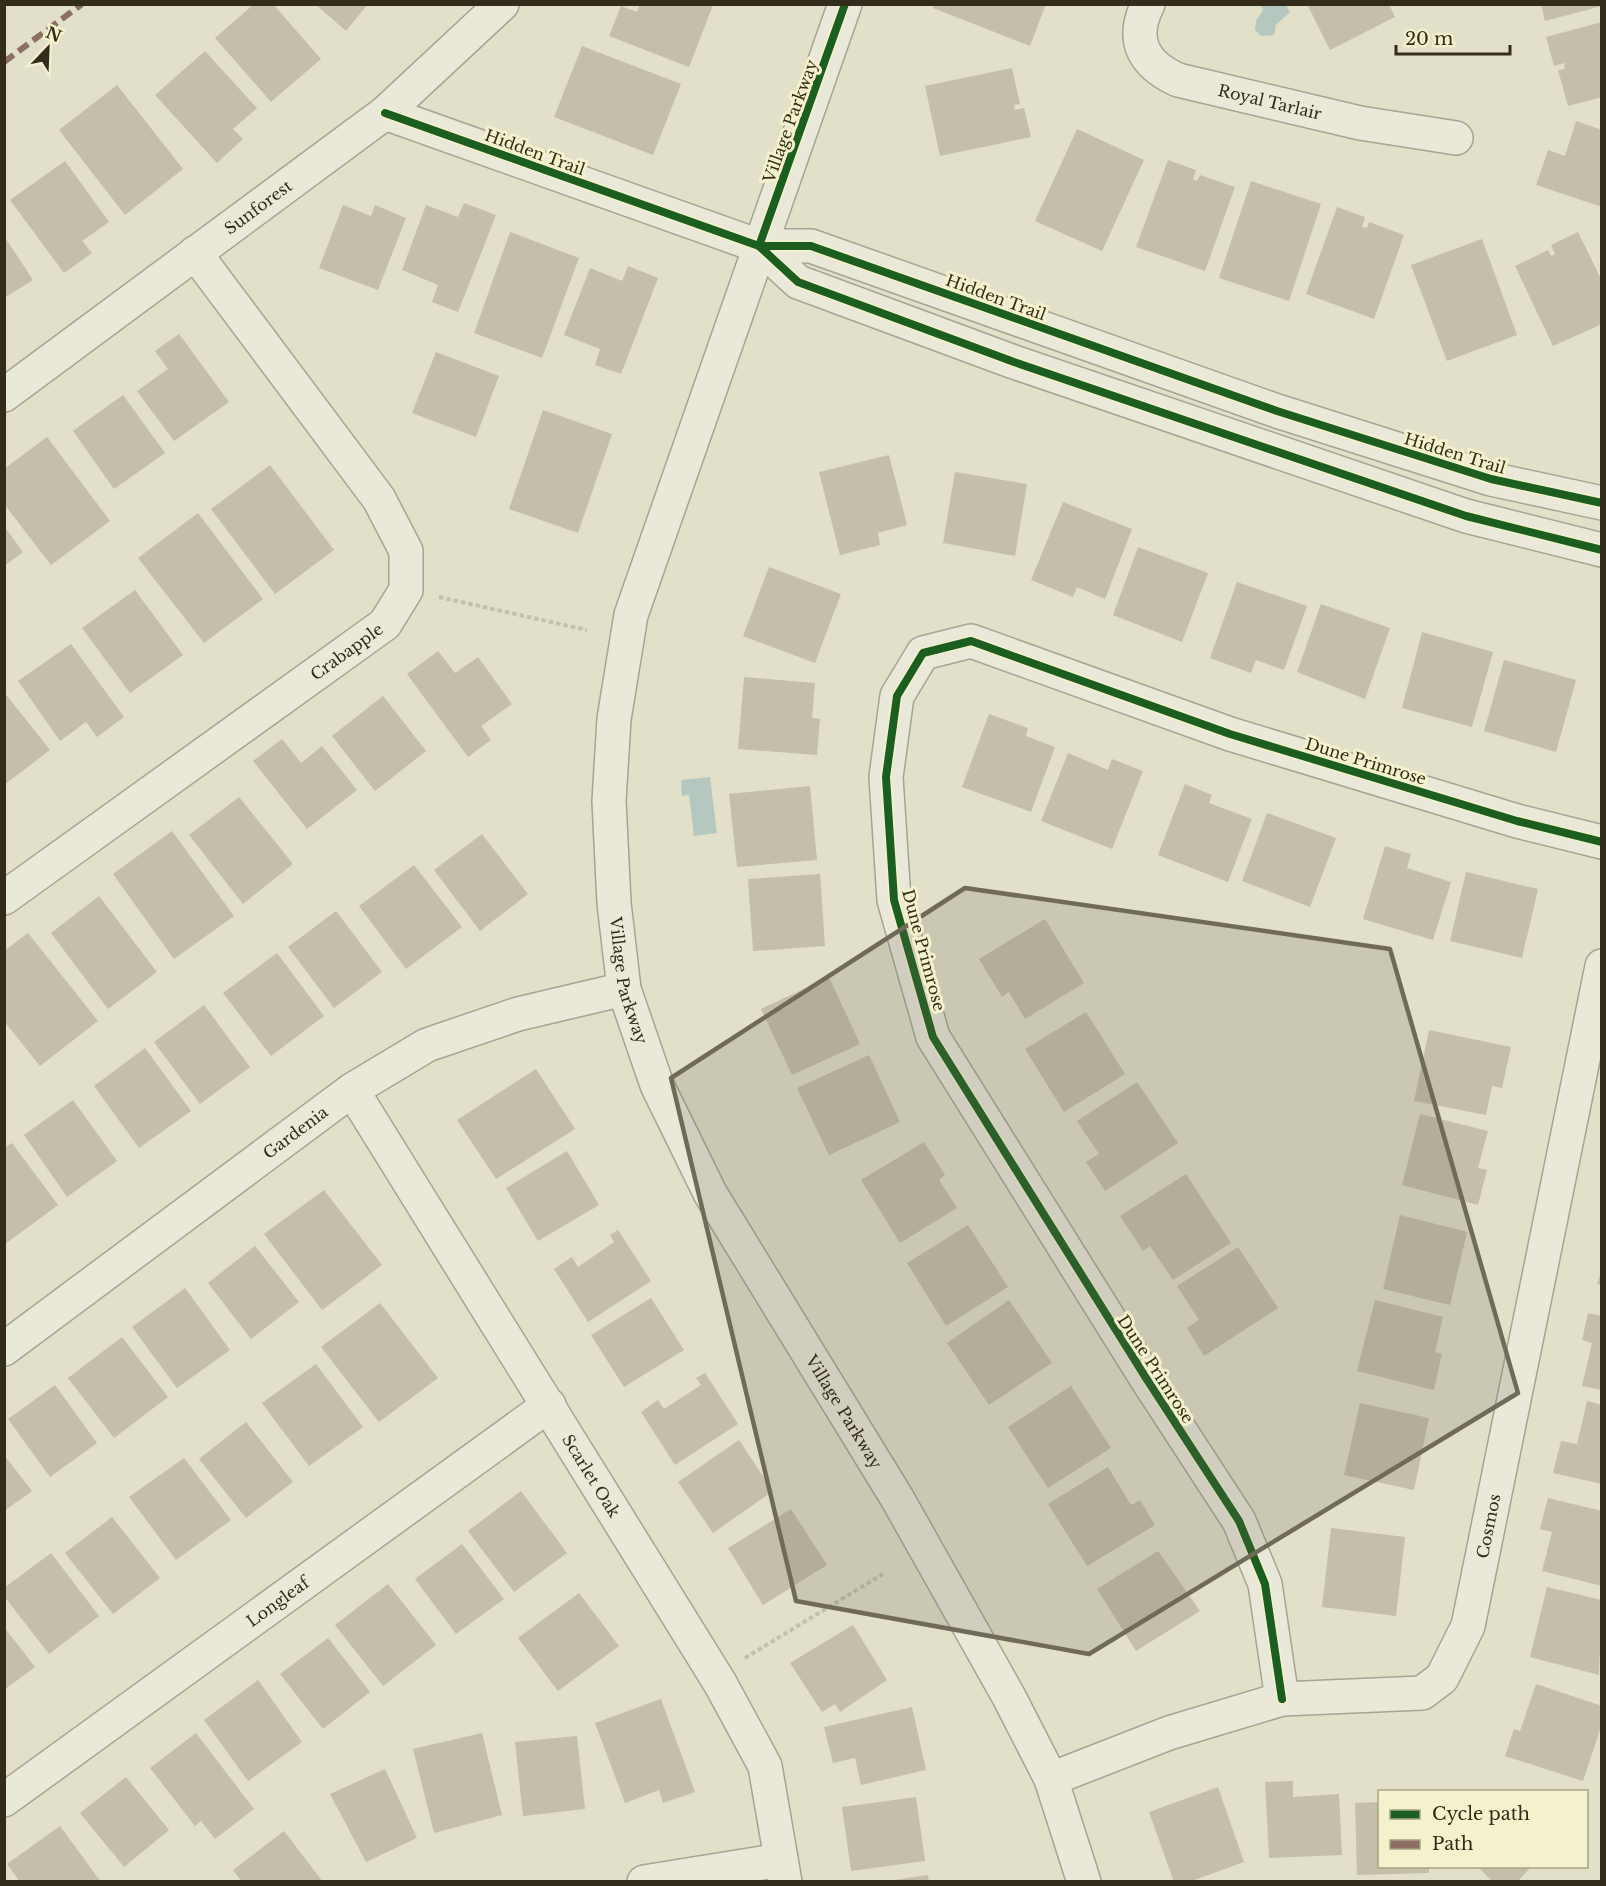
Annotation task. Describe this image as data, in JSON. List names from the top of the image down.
{
  "streets": {
    "street": [
      "Royal Tarlair",
      "Village Parkway",
      "Hidden Trail",
      "Sunforest",
      "Crabapple",
      "Dune Primrose",
      "Gardenia",
      "Scarlet Oak",
      "Cosmos",
      "Longleaf"
    ]
  },
  "crossings": [
    ["Village Parkway", "Hidden Trail"],
    ["Village Parkway", "Gardenia"],
    ["Village Parkway", "Cosmos"],
    ["Hidden Trail", "Sunforest"],
    ["Dune Primrose", "Cosmos"],
    ["Gardenia", "Scarlet Oak"],
    ["Scarlet Oak", "Longleaf"]
  ],
  "legend": ["Cycle path", "Path"],
  "scale_bar": "20 m",
  "north": "top right"
}
